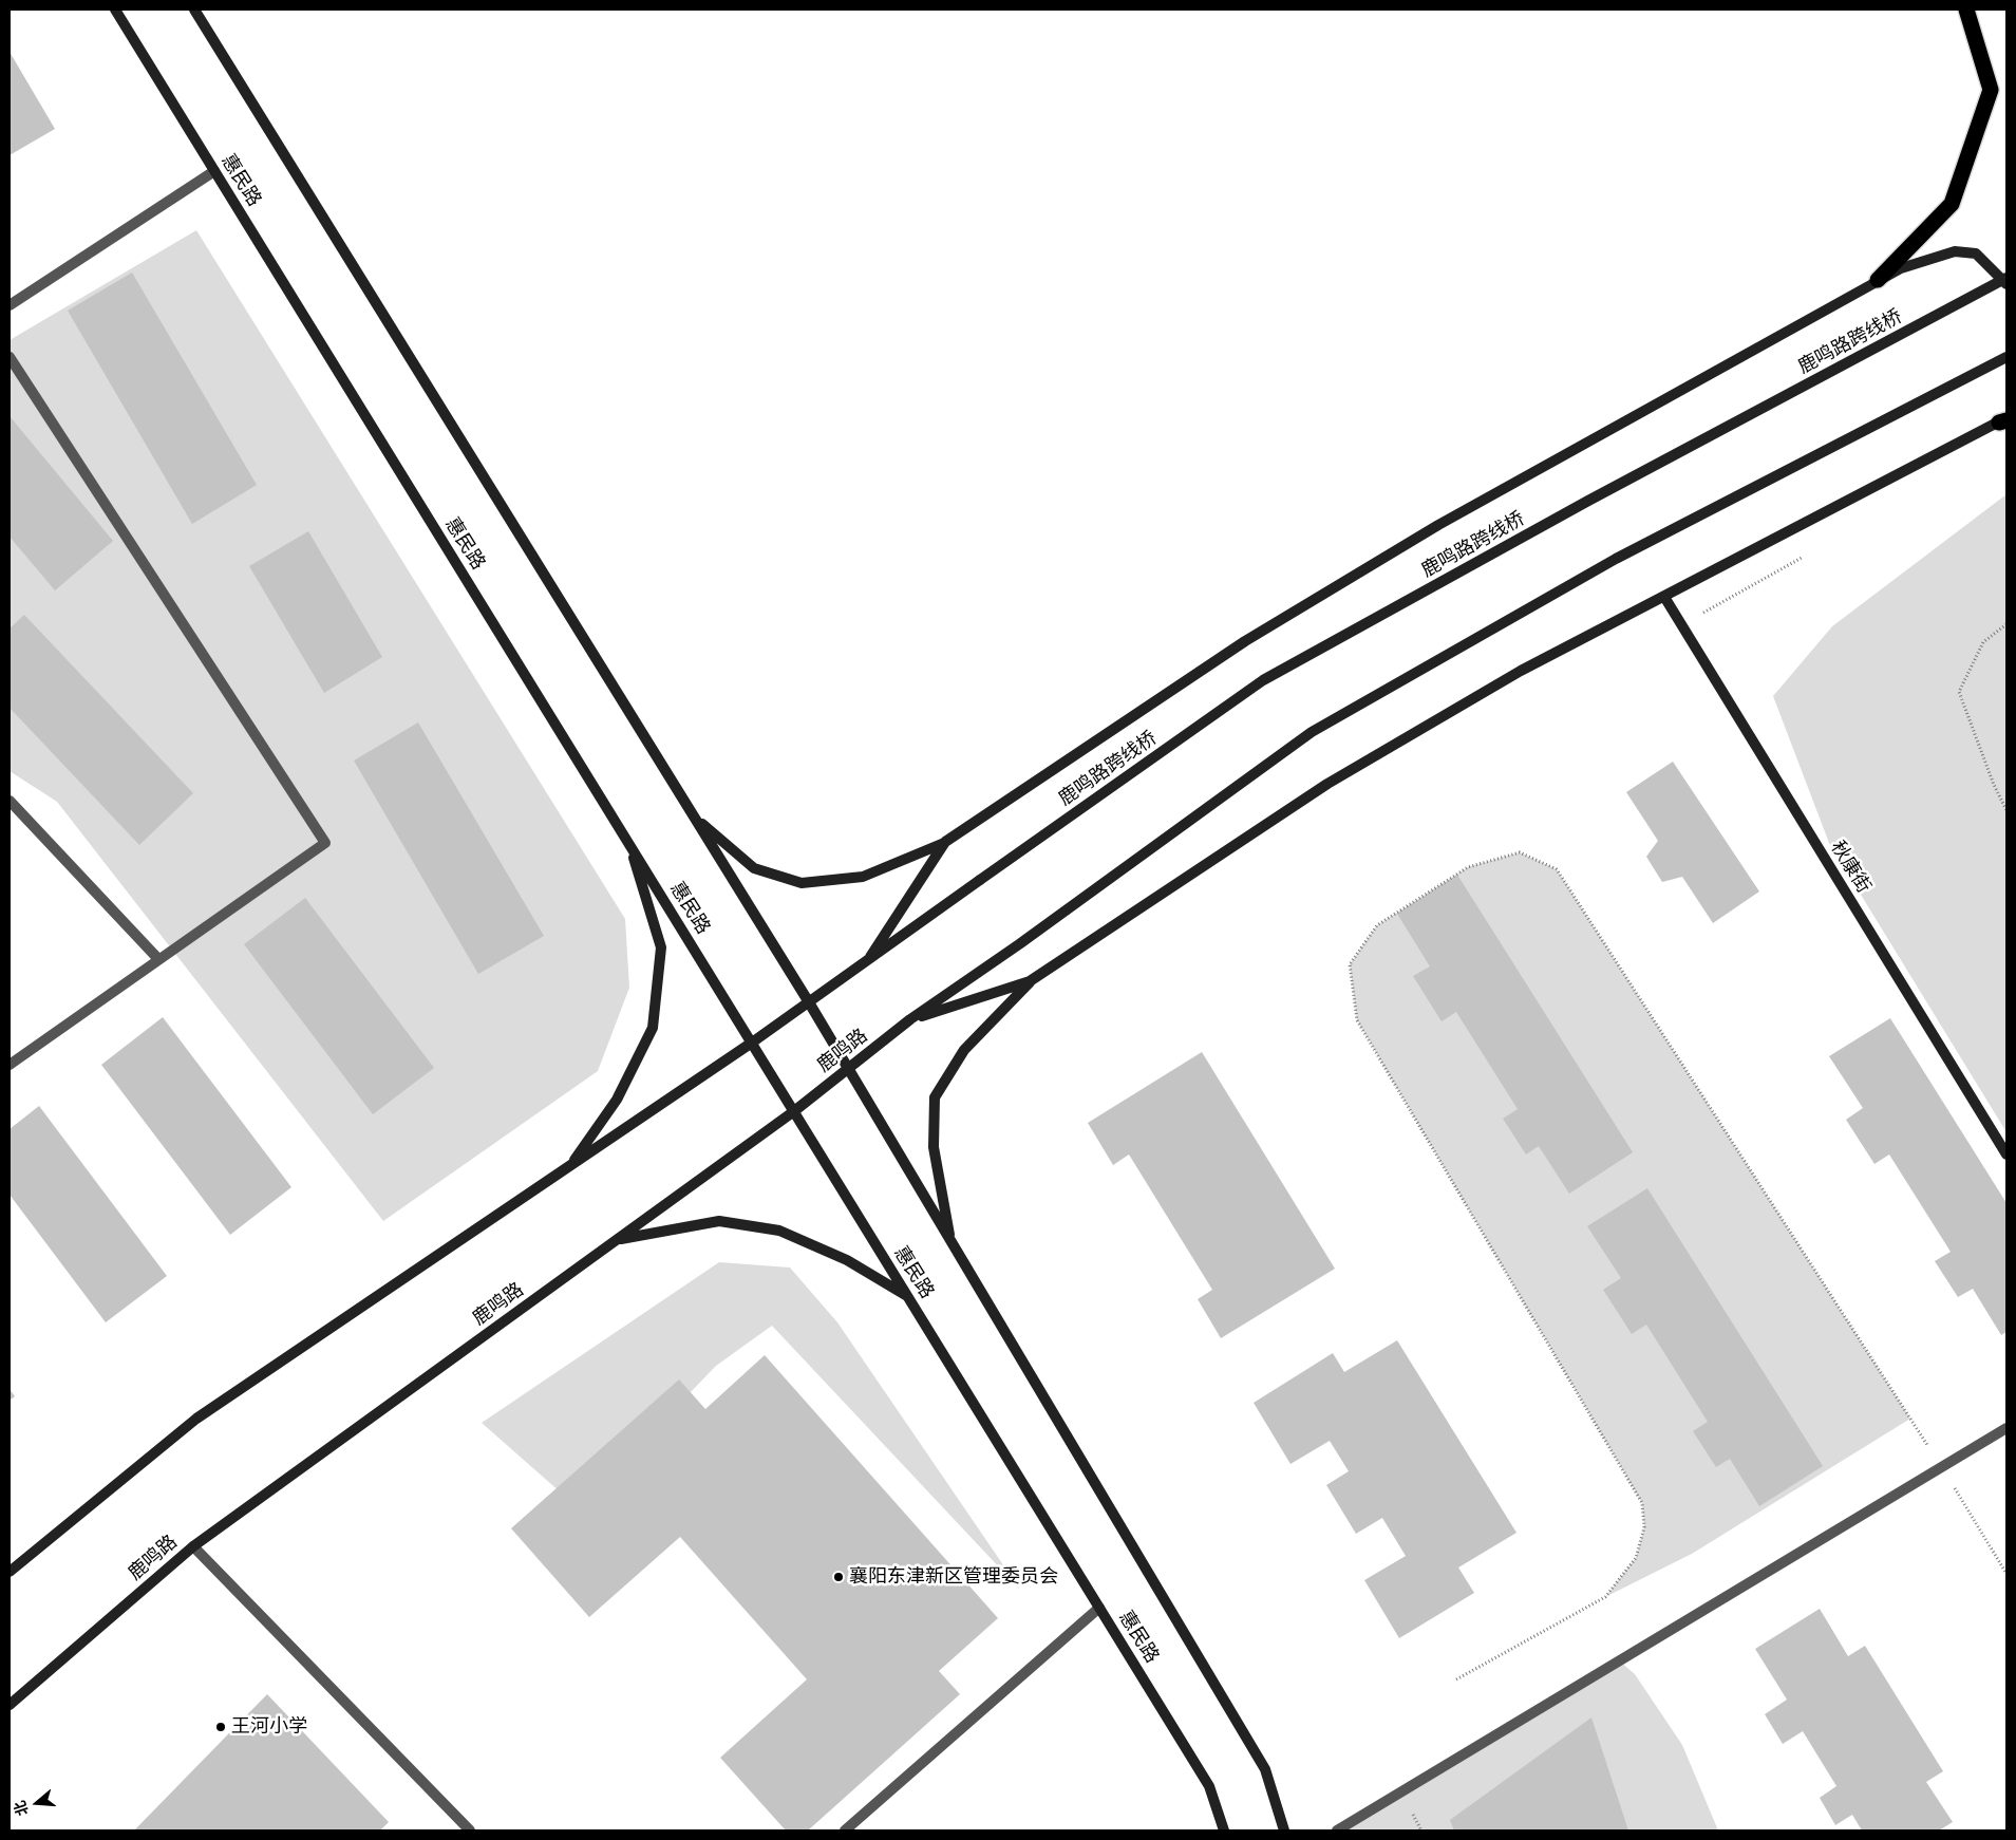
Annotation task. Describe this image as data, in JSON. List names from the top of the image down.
{
  "streets": {
    "main road": [
      "惠民路",
      "鹿鸣路跨线桥",
      "秋康街",
      "鹿鸣路"
    ]
  },
  "crossings": [
    ["惠民路", "鹿鸣路"]
  ],
  "places": ["襄阳东津新区管理委员会", "王河小学"],
  "north": "left"
}
